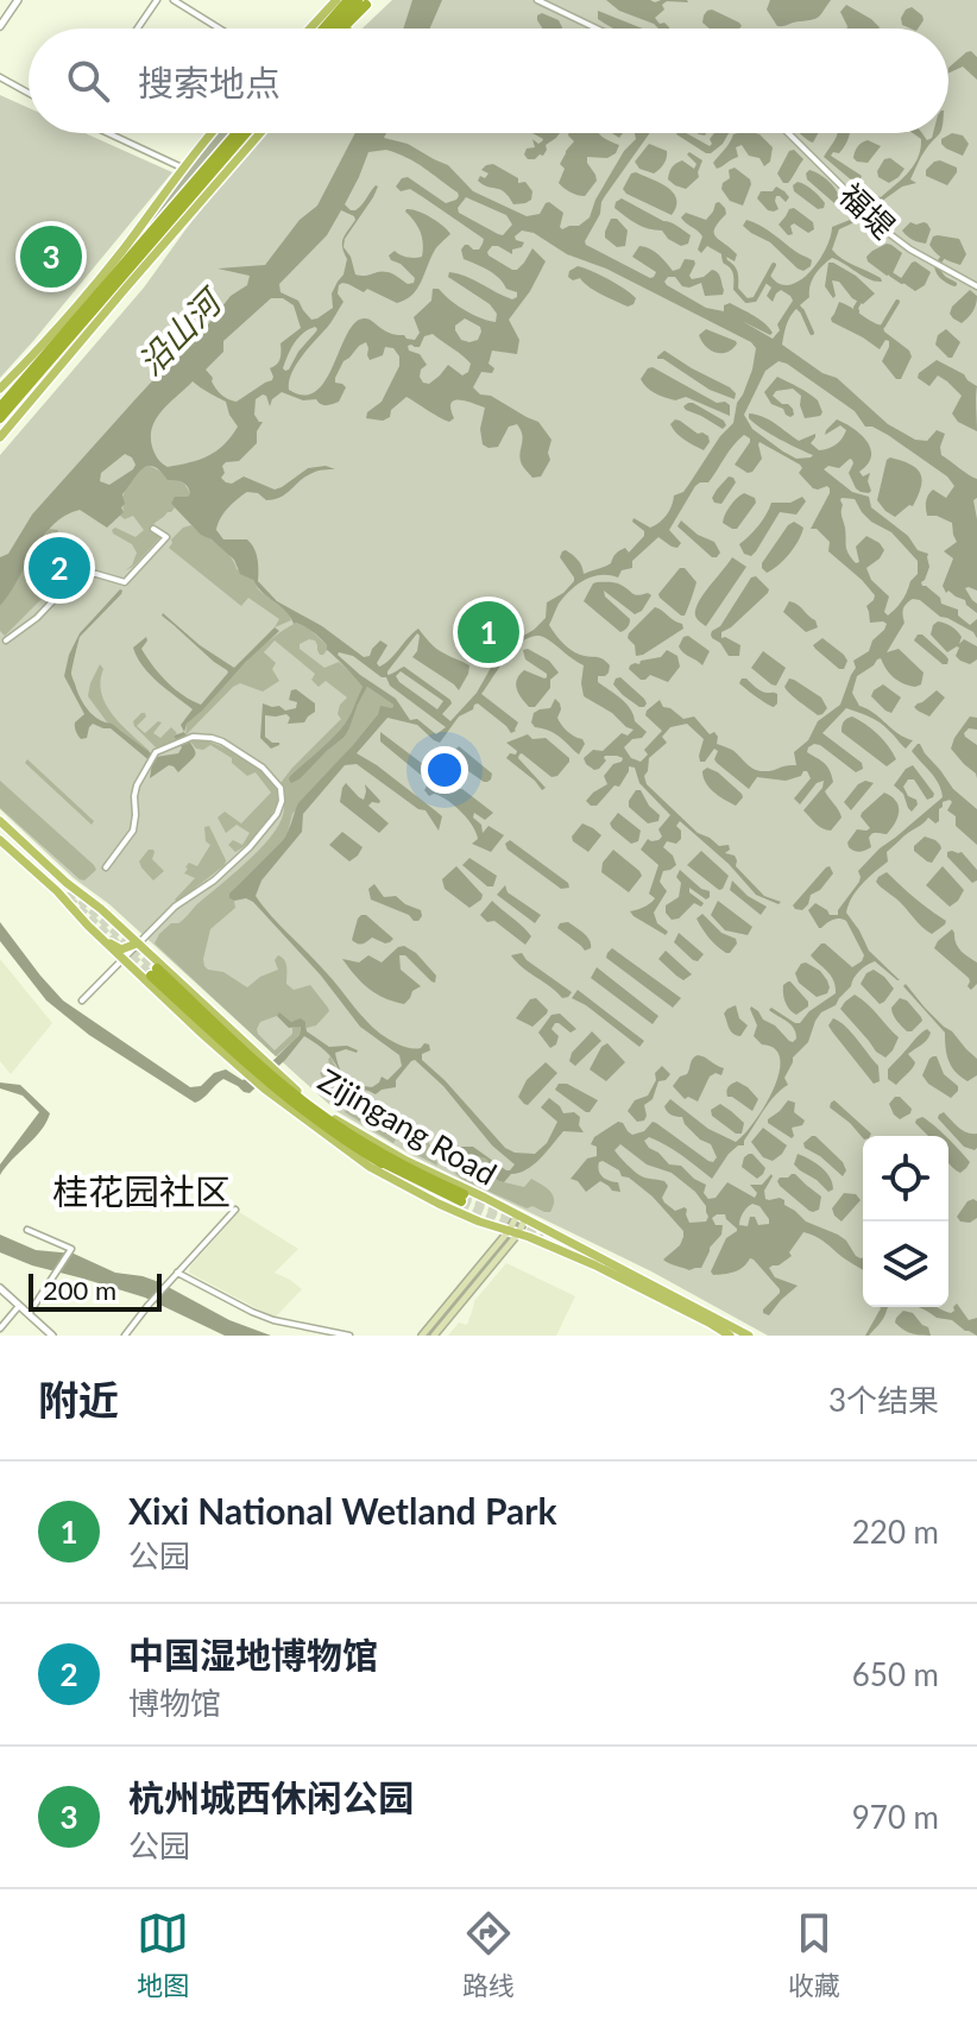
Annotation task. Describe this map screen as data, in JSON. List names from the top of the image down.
{
  "streets": {
    "main road": ["Zijingang Road"],
    "street": ["福堤"]
  },
  "districts": ["桂花园社区"],
  "water": ["沿山河"],
  "scale_bar": "200 m",
  "page": {
    "search": "搜索地点",
    "pins": ["3", "2", "1"],
    "scale": "200 m",
    "heading": ["附近", "3个结果"],
    "list": [
      {
        "mark": "1",
        "name": "Xixi National Wetland Park",
        "note": "公园",
        "value": "220 m"
      },
      {
        "mark": "2",
        "name": "中国湿地博物馆",
        "note": "博物馆",
        "value": "650 m"
      },
      {
        "mark": "3",
        "name": "杭州城西休闲公园",
        "note": "公园",
        "value": "970 m"
      }
    ],
    "nav": ["地图", "路线", "收藏"]
  }
}
